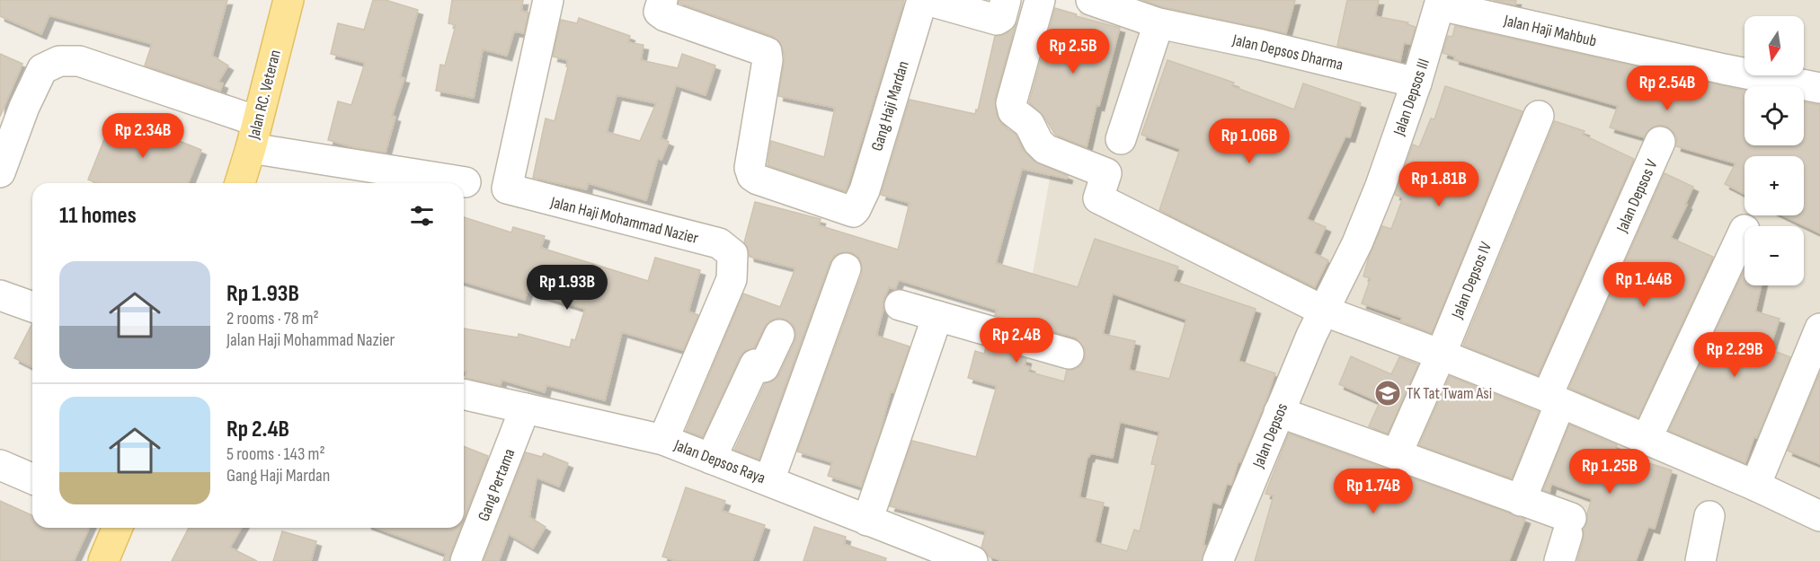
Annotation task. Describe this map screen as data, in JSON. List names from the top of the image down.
{
  "streets": {
    "main road": ["Jalan RC. Veteran"],
    "street": [
      "Jalan Haji Mahbub",
      "Jalan Depsos Dharma",
      "Jalan Depsos III",
      "Gang Haji Mardan",
      "Jalan Depsos V",
      "Jalan Haji Mohammad Nazier",
      "Jalan Depsos IV",
      "Jalan Depsos",
      "Jalan Depsos Raya",
      "Gang Pertama"
    ]
  },
  "crossings": [
    ["Jalan Haji Mahbub", "Jalan Depsos III"],
    ["Jalan Depsos Dharma", "Jalan Depsos III"],
    ["Jalan Depsos III", "Jalan Depsos"],
    ["Jalan Haji Mohammad Nazier", "Jalan Depsos Raya"],
    ["Jalan Depsos Raya", "Gang Pertama"]
  ],
  "places": {
    "school or university": ["TK Tat Twam Asi"]
  },
  "north": "bottom",
  "page": {
    "map_buttons": ["+", "−"],
    "price": [
      "Rp 2.5B",
      "Rp 2.54B",
      "Rp 2.34B",
      "Rp 1.06B",
      "Rp 1.81B",
      "Rp 1.44B",
      "Rp 1.93B",
      "Rp 2.4B",
      "Rp 2.29B",
      "Rp 1.25B",
      "Rp 1.74B"
    ],
    "heading": "11 homes",
    "list": [
      {
        "name": "Rp 1.93B",
        "note": "2 rooms · 78 m² · Jalan Haji Mohammad Nazier"
      },
      {
        "name": "Rp 2.4B",
        "note": "5 rooms · 143 m² · Gang Haji Mardan"
      }
    ]
  }
}
